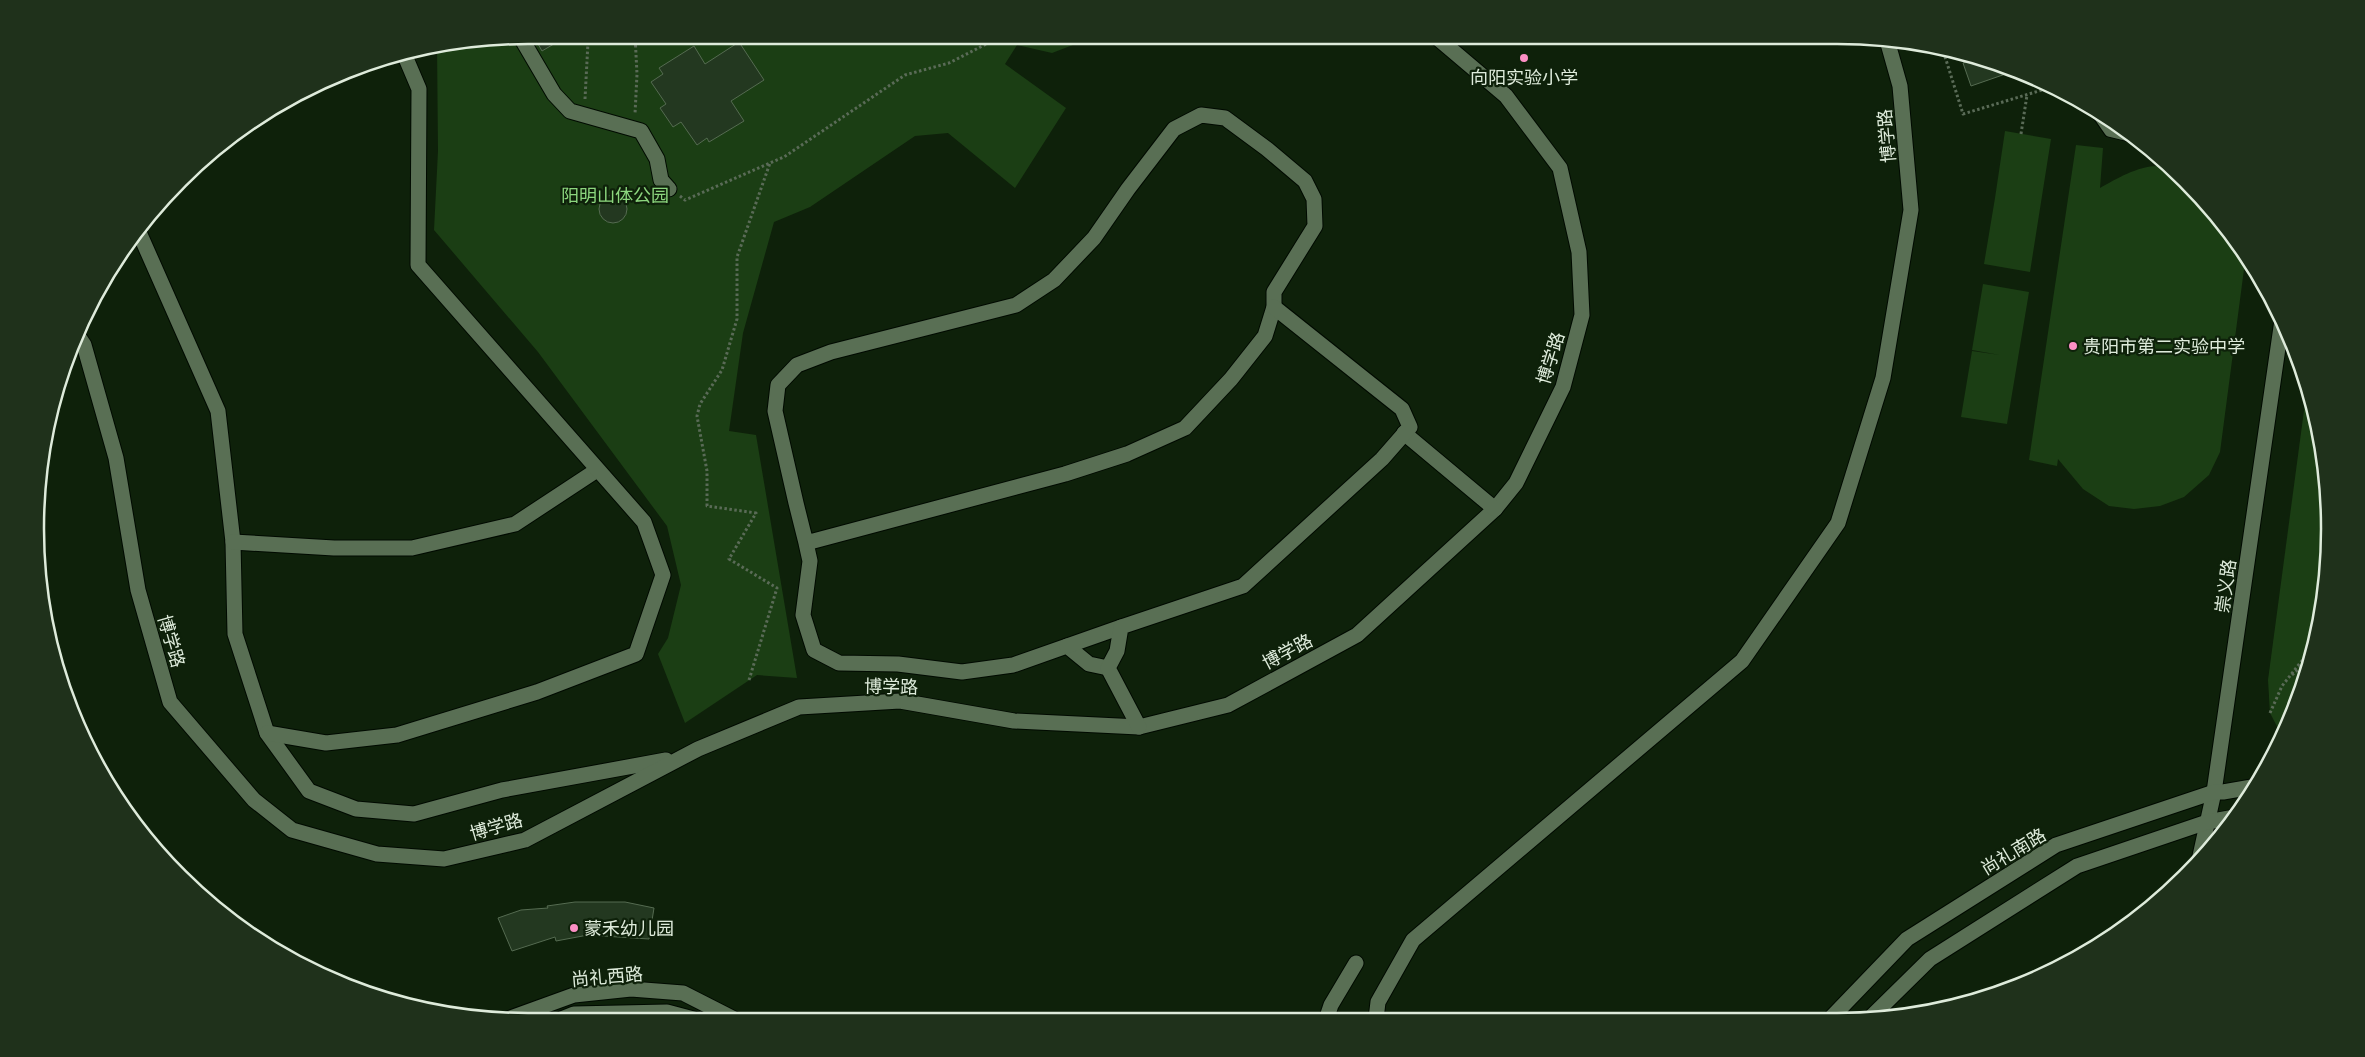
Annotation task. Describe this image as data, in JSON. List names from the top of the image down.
{
  "streets": {
    "street": [
      "博学路",
      "崇义路",
      "尚礼南路",
      "尚礼西路"
    ]
  },
  "crossings": [
    ["崇义路", "尚礼南路"]
  ],
  "parks": ["阳明山体公园"],
  "places": ["向阳实验小学", "贵阳市第二实验中学", "蒙禾幼儿园"]
}
